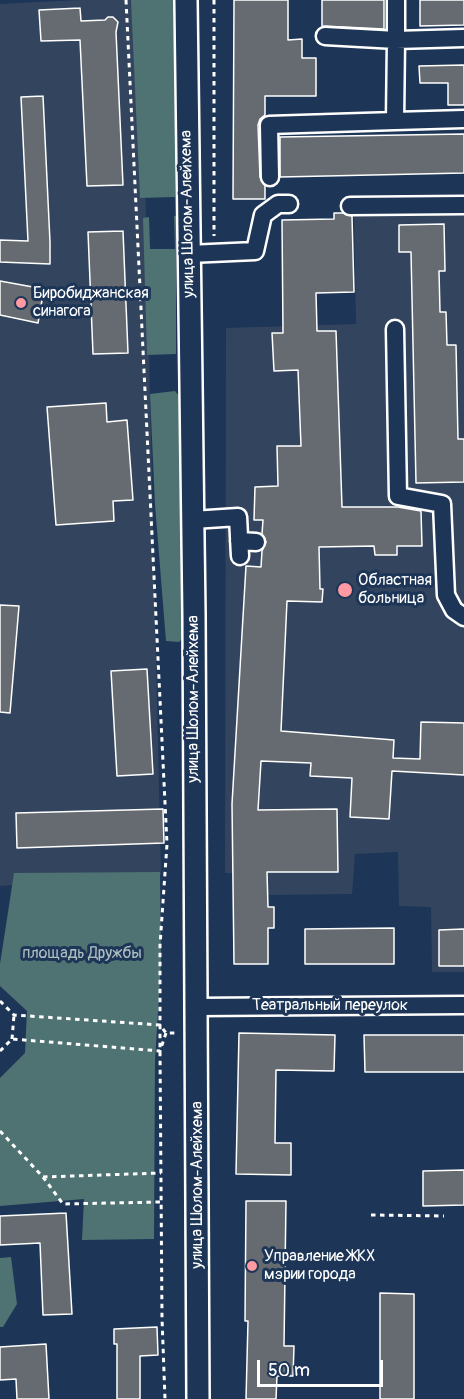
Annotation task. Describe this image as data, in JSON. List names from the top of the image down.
{
  "streets": {
    "main road": ["улица Шолом-Алейхема"],
    "street": ["Театральный переулок"]
  },
  "crossings": [
    ["улица Шолом-Алейхема", "Театральный переулок"]
  ],
  "parks": ["площадь Дружбы"],
  "places": ["Биробиджанская синагога", "Областная больница", "Управление ЖКХ мэрии города"],
  "scale_bar": "50 m"
}
